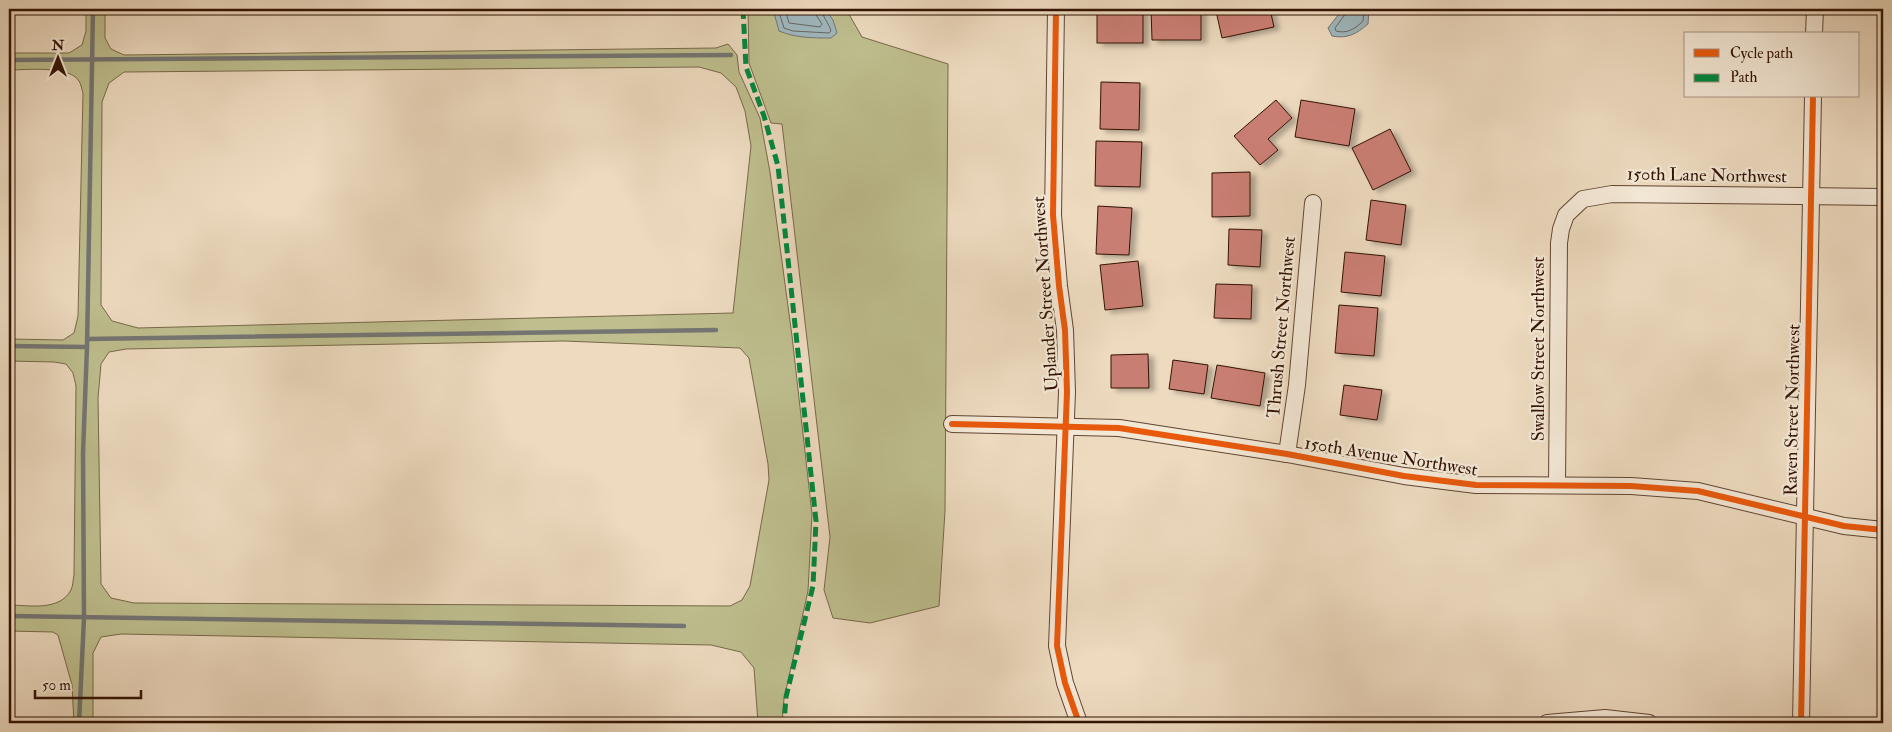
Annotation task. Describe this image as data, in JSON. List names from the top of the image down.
{
  "streets": {
    "street": [
      "150th Lane Northwest",
      "Uplander Street Northwest",
      "Thrush Street Northwest",
      "Swallow Street Northwest",
      "Raven Street Northwest",
      "150th Avenue Northwest"
    ]
  },
  "crossings": [
    ["150th Lane Northwest", "Swallow Street Northwest"],
    ["150th Lane Northwest", "Raven Street Northwest"],
    ["Uplander Street Northwest", "150th Avenue Northwest"],
    ["Thrush Street Northwest", "150th Avenue Northwest"],
    ["Swallow Street Northwest", "150th Avenue Northwest"],
    ["Raven Street Northwest", "150th Avenue Northwest"]
  ],
  "legend": ["Cycle path", "Path"],
  "scale_bar": "50 m",
  "north": "top"
}
